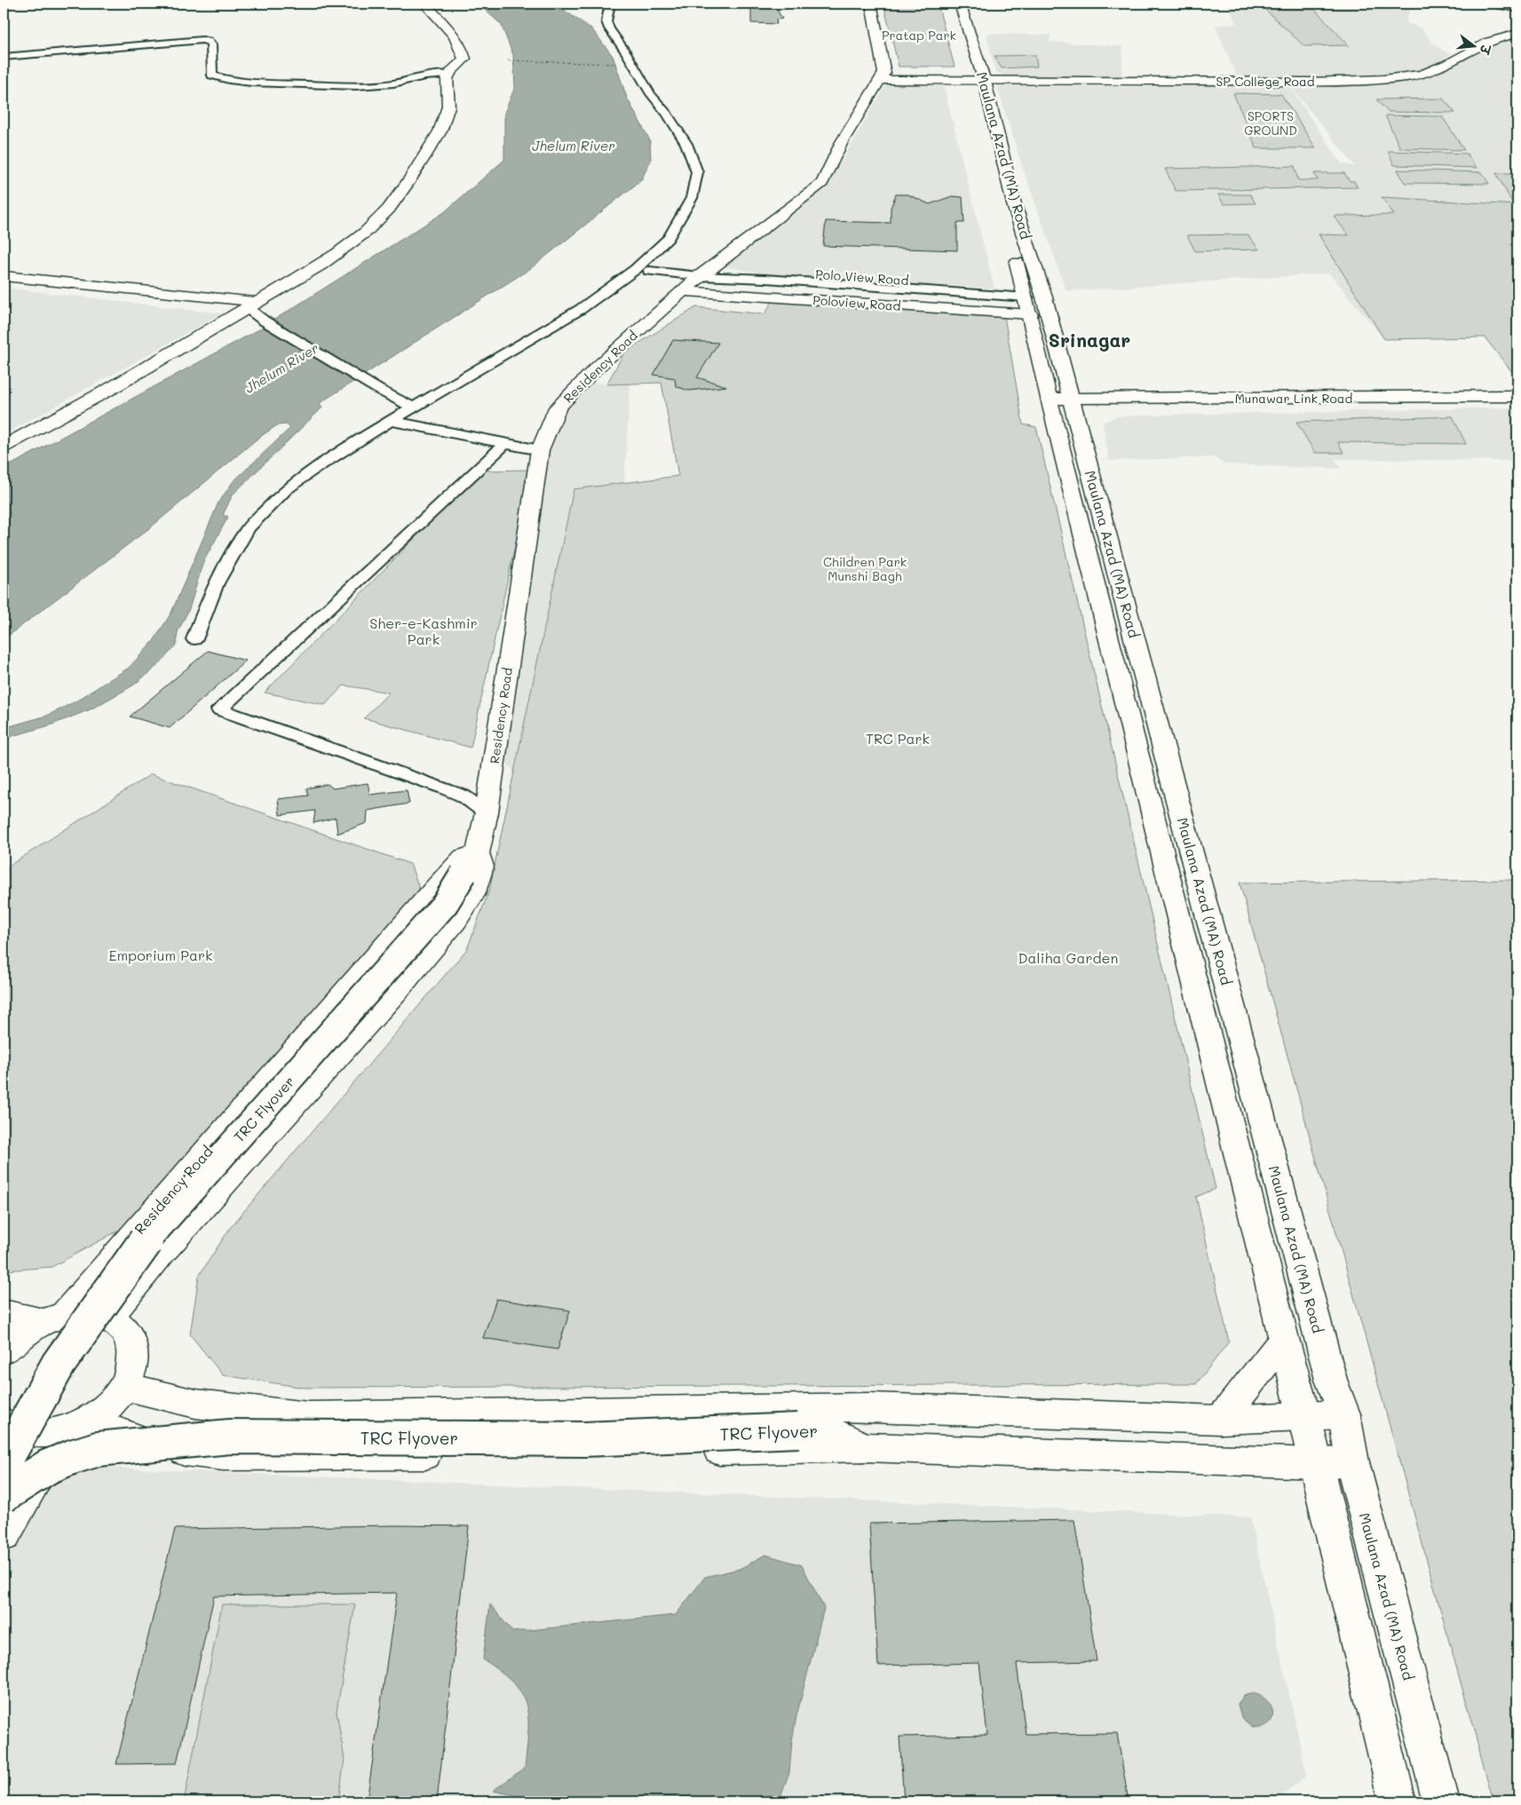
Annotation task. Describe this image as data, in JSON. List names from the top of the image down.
{
  "streets": {
    "main road": [
      "SP College Road",
      "Maulana Azad (MA) Road",
      "Poloview Road",
      "Residency Road",
      "Munawar Link Road",
      "TRC Flyover"
    ]
  },
  "crossings": [
    ["SP College Road", "Maulana Azad (MA) Road"],
    ["SP College Road", "Residency Road"],
    ["Maulana Azad (MA) Road", "Poloview Road"],
    ["Maulana Azad (MA) Road", "Munawar Link Road"],
    ["Poloview Road", "Residency Road"],
    ["Residency Road", "TRC Flyover"]
  ],
  "districts": ["Srinagar"],
  "water": ["Jhelum River"],
  "parks": [
    "Pratap Park",
    "SPORTS GROUND",
    "Children Park Munshi Bagh",
    "Sher-e-Kashmir Park",
    "TRC Park",
    "Emporium Park",
    "Daliha Garden"
  ],
  "north": "right"
}
